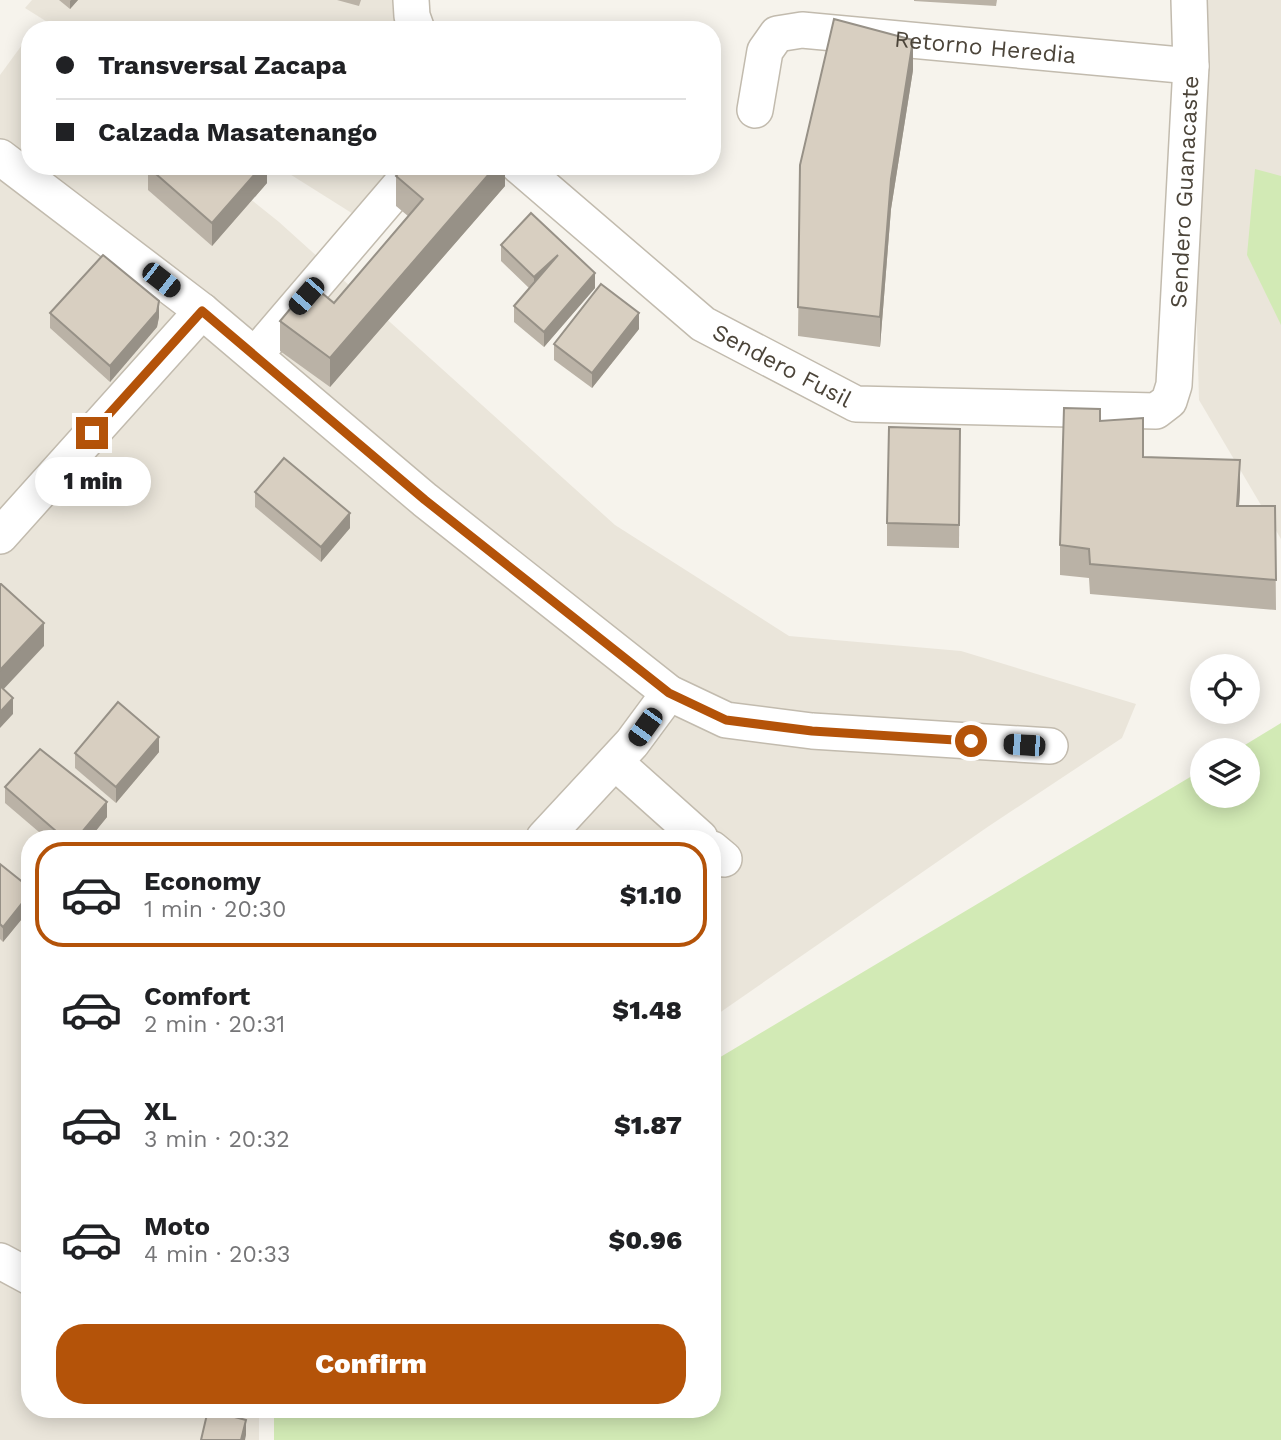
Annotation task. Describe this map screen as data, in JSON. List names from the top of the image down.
{
  "streets": {
    "street": ["Retorno Heredia", "Sendero Guanacaste", "Sendero Fusil"]
  },
  "crossings": [
    ["Retorno Heredia", "Sendero Guanacaste"],
    ["Sendero Guanacaste", "Sendero Fusil"]
  ],
  "page": {
    "banner": ["Transversal Zacapa", "Calzada Masatenango"],
    "bubble": "1 min",
    "list": [
      {
        "name": "Economy",
        "note": "1 min · 20:30",
        "value": "$1.10"
      },
      {
        "name": "Comfort",
        "note": "2 min · 20:31",
        "value": "$1.48"
      },
      {
        "name": "XL",
        "note": "3 min · 20:32",
        "value": "$1.87"
      },
      {
        "name": "Moto",
        "note": "4 min · 20:33",
        "value": "$0.96"
      }
    ],
    "buttons": "Confirm"
  }
}
